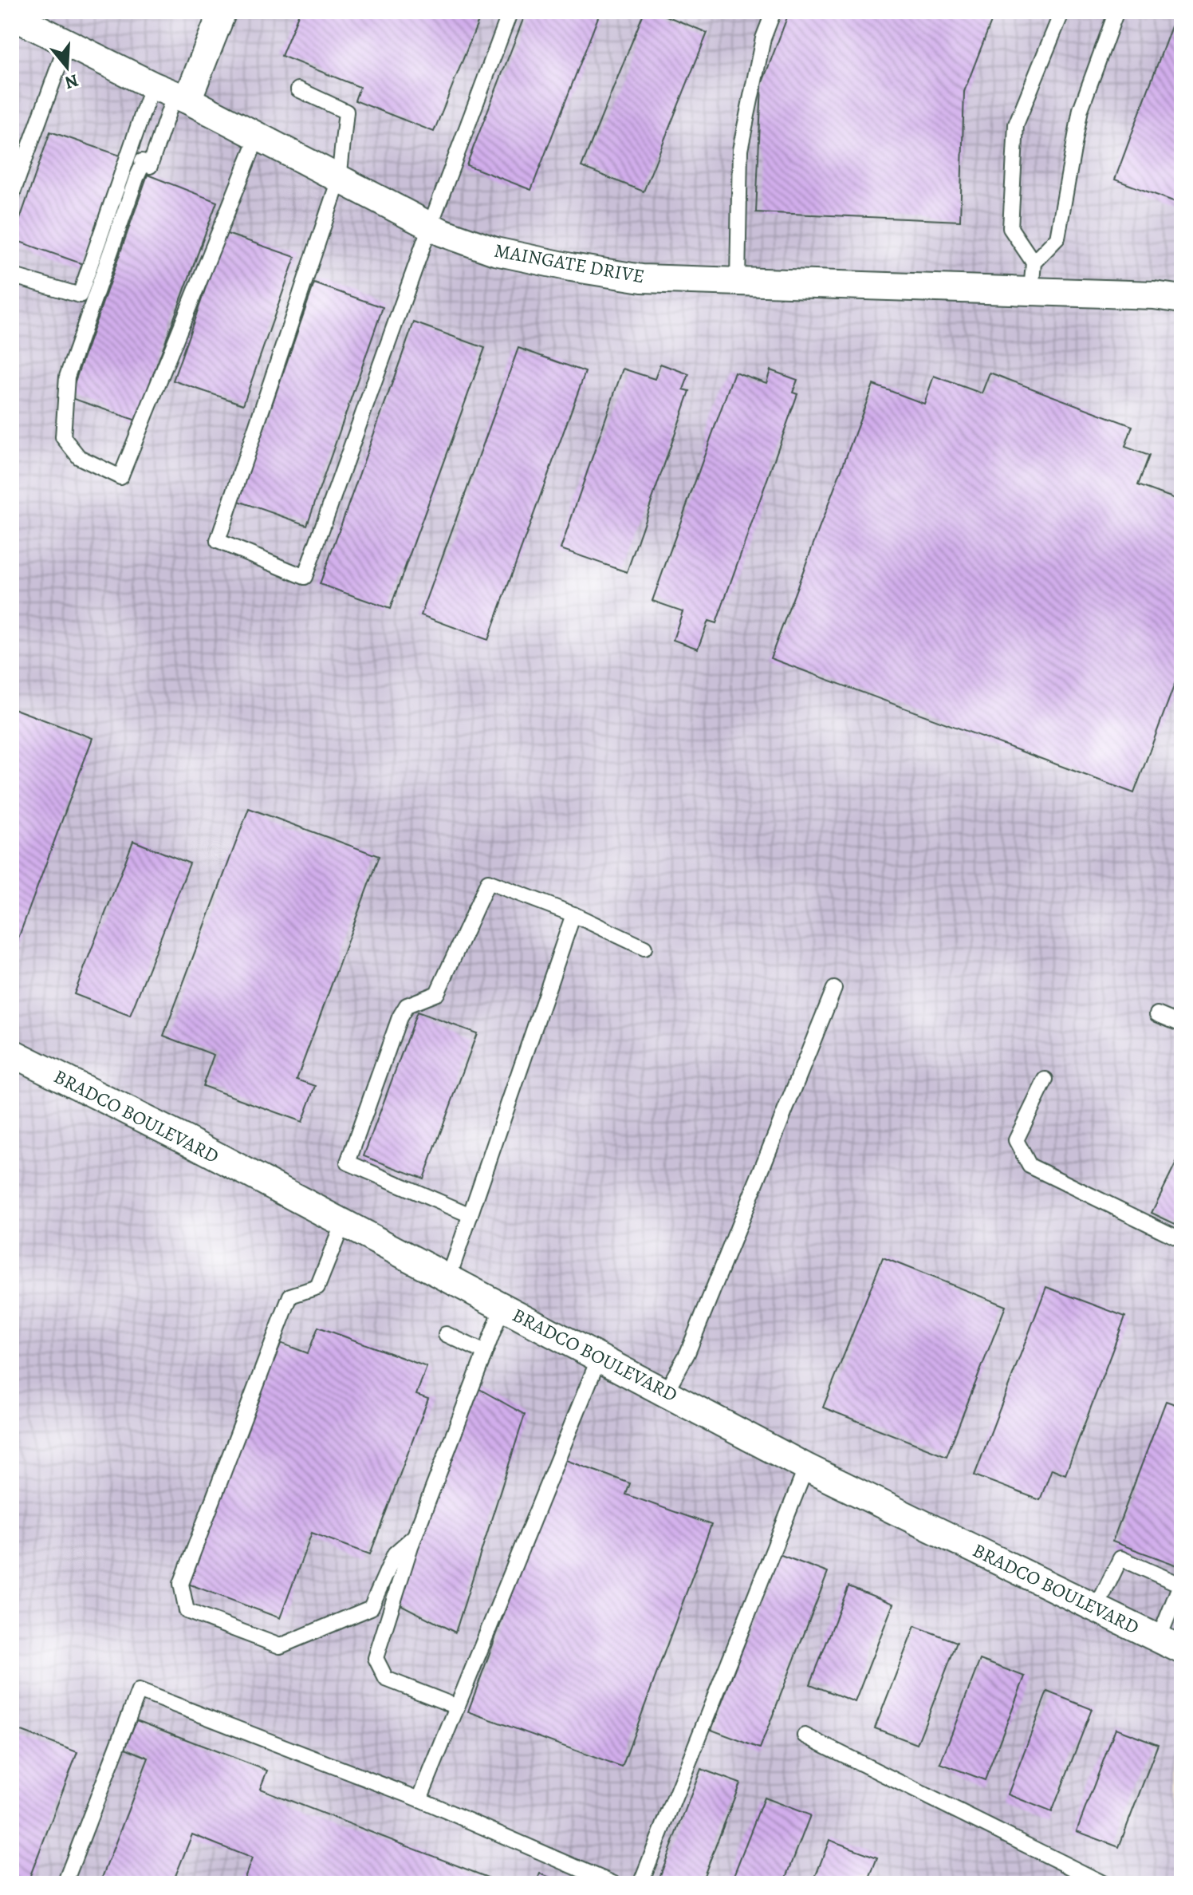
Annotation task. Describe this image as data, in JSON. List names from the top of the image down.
{
  "streets": {
    "street": ["MAINGATE DRIVE", "BRADCO BOULEVARD"]
  },
  "north": "bottom"
}
